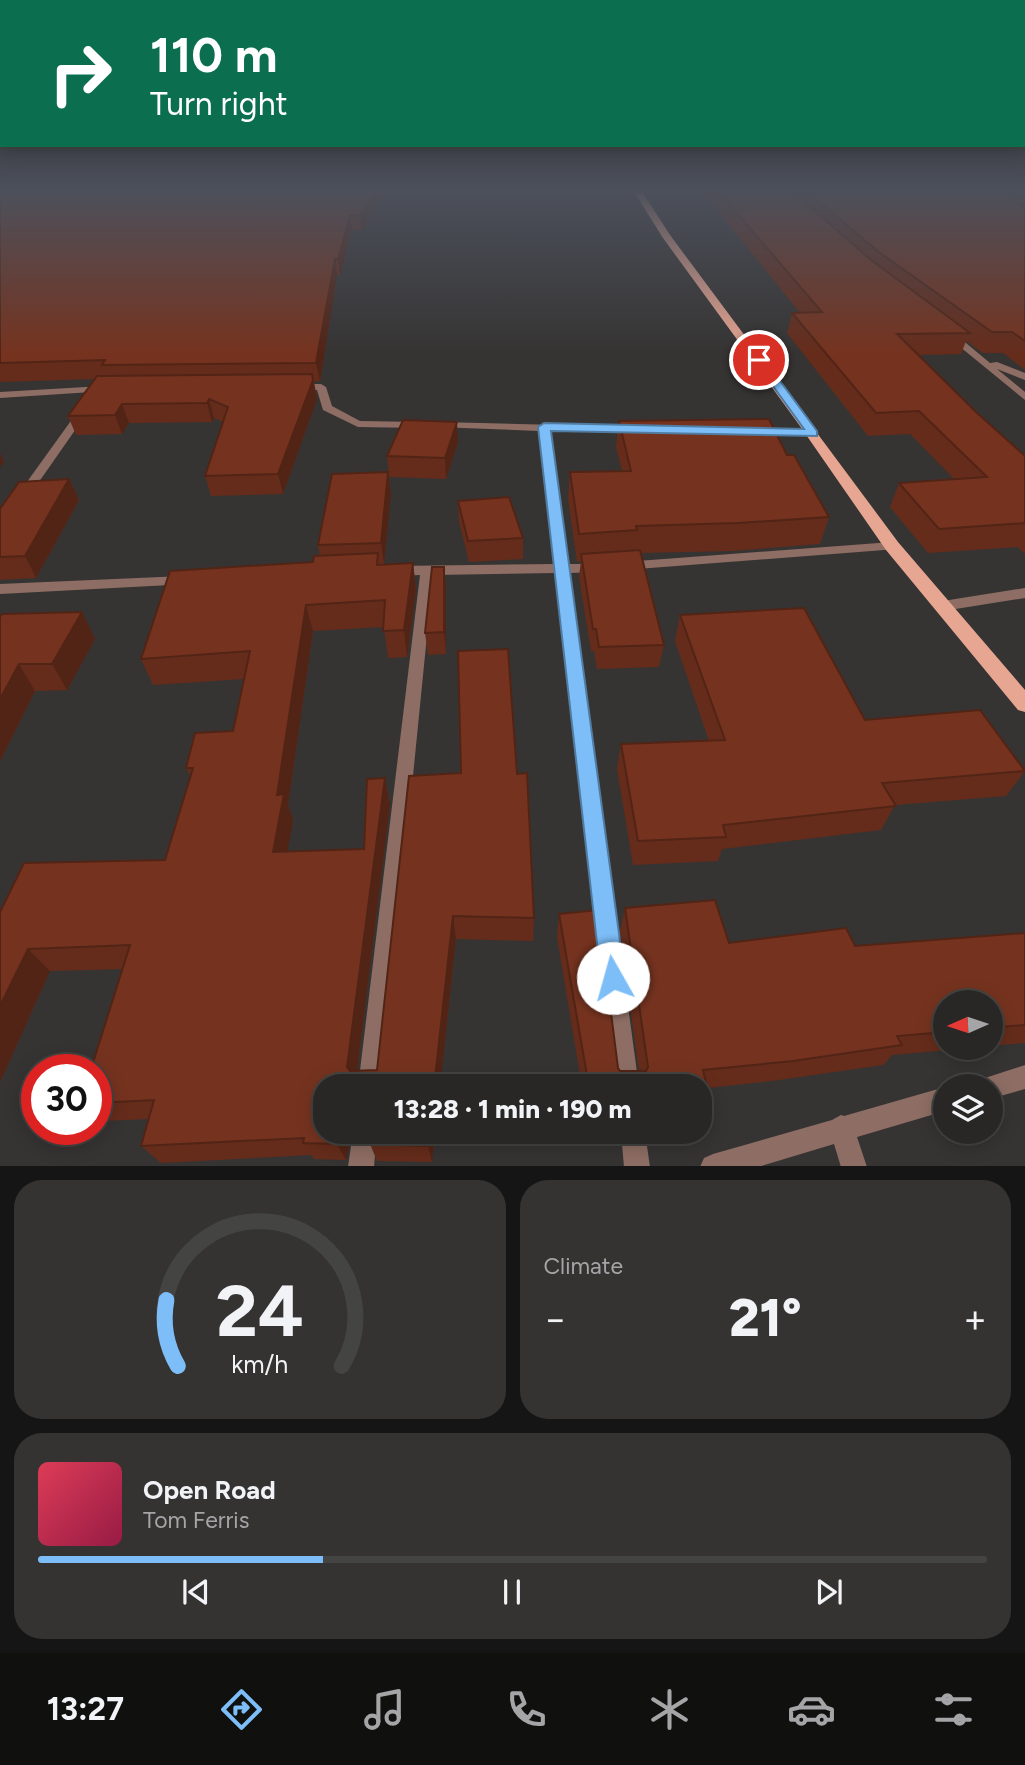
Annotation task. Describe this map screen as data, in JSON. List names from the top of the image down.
{
  "north": "left",
  "page": {
    "turn": ["110 m", "Turn right"],
    "limit": "30",
    "trip": "13:28 · 1 min · 190 m",
    "tile": "Climate",
    "heat": ["−", "21°", "+"],
    "song": ["Open Road", "Tom Ferris"],
    "tabs": "13:27",
    "gauge": ["24", "km/h"]
  }
}
